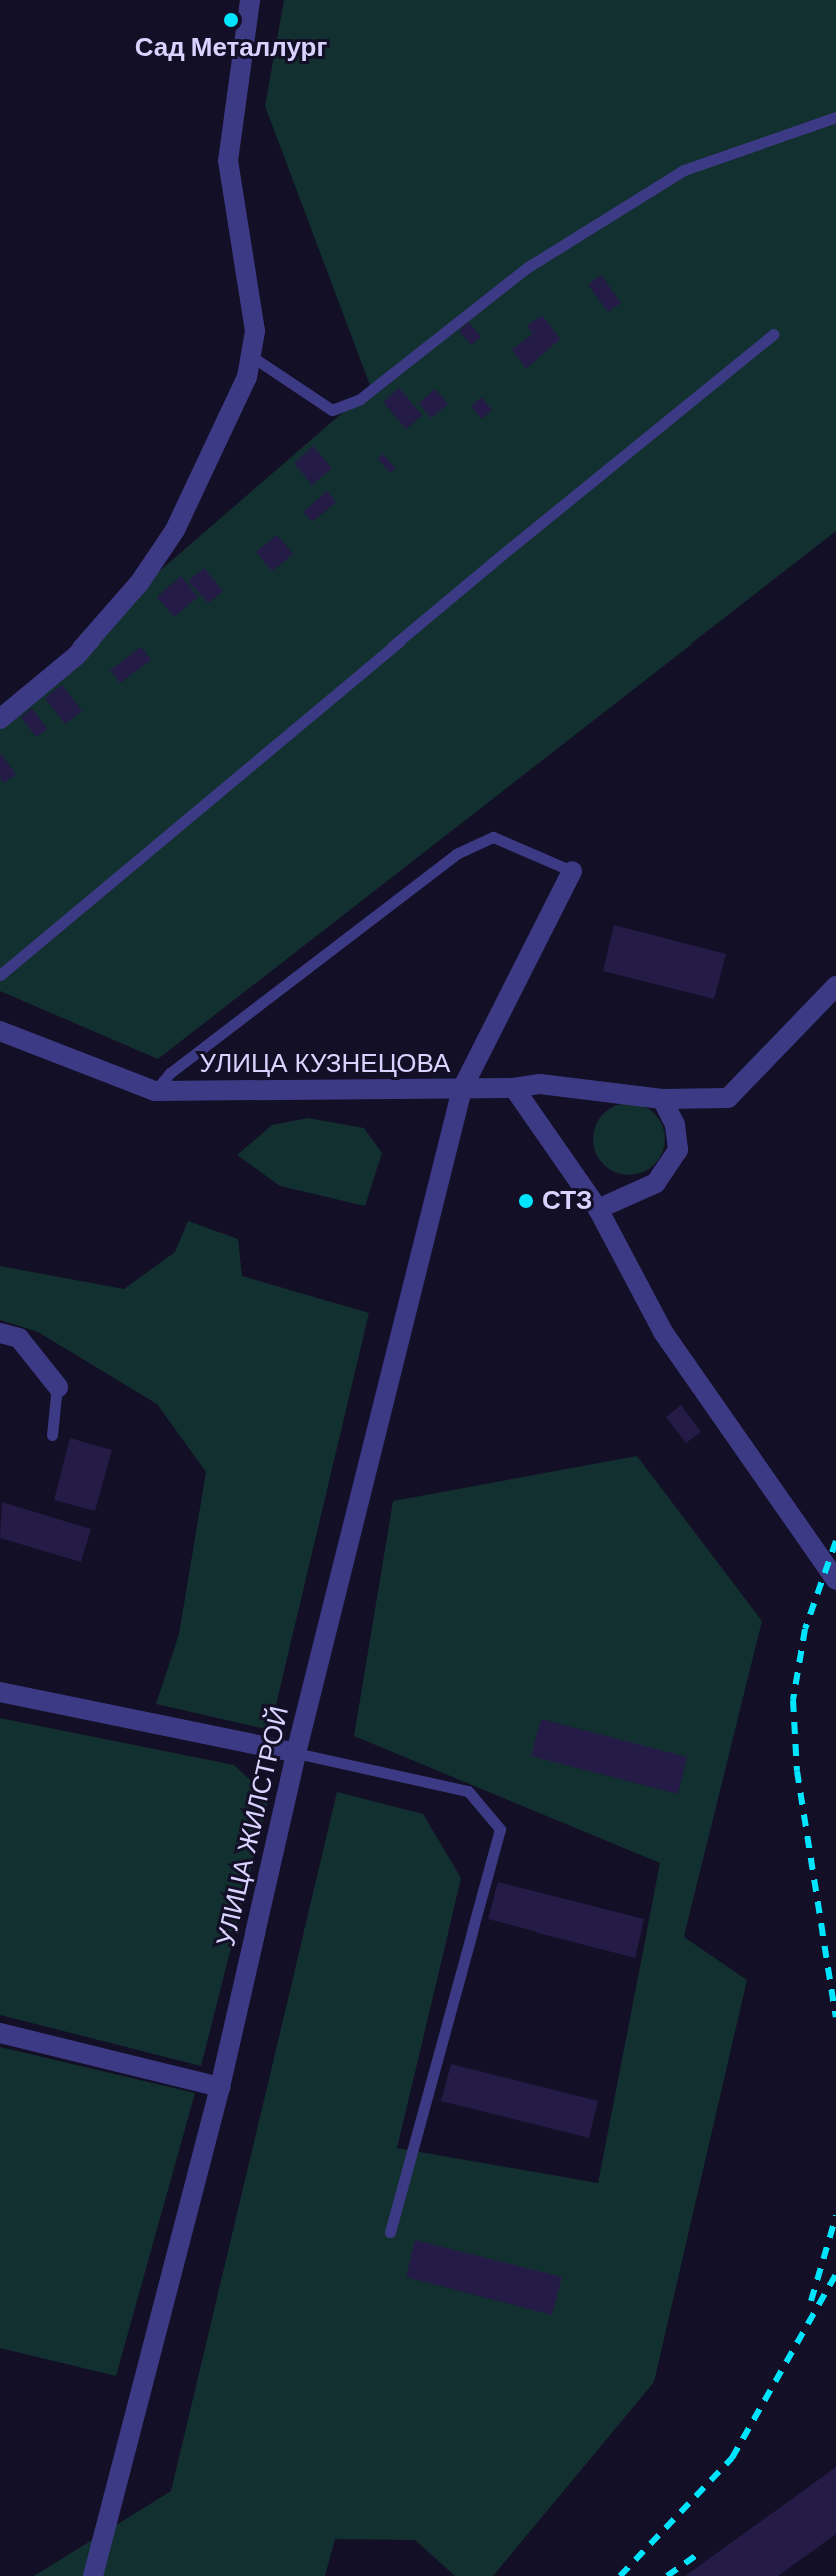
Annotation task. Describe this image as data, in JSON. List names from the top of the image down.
{
  "streets": {
    "street": ["УЛИЦА КУЗНЕЦОВА", "УЛИЦА ЖИЛСТРОЙ"]
  },
  "crossings": [
    ["УЛИЦА КУЗНЕЦОВА", "УЛИЦА ЖИЛСТРОЙ"]
  ],
  "places": ["Сад Металлург", "СТЗ"]
}
